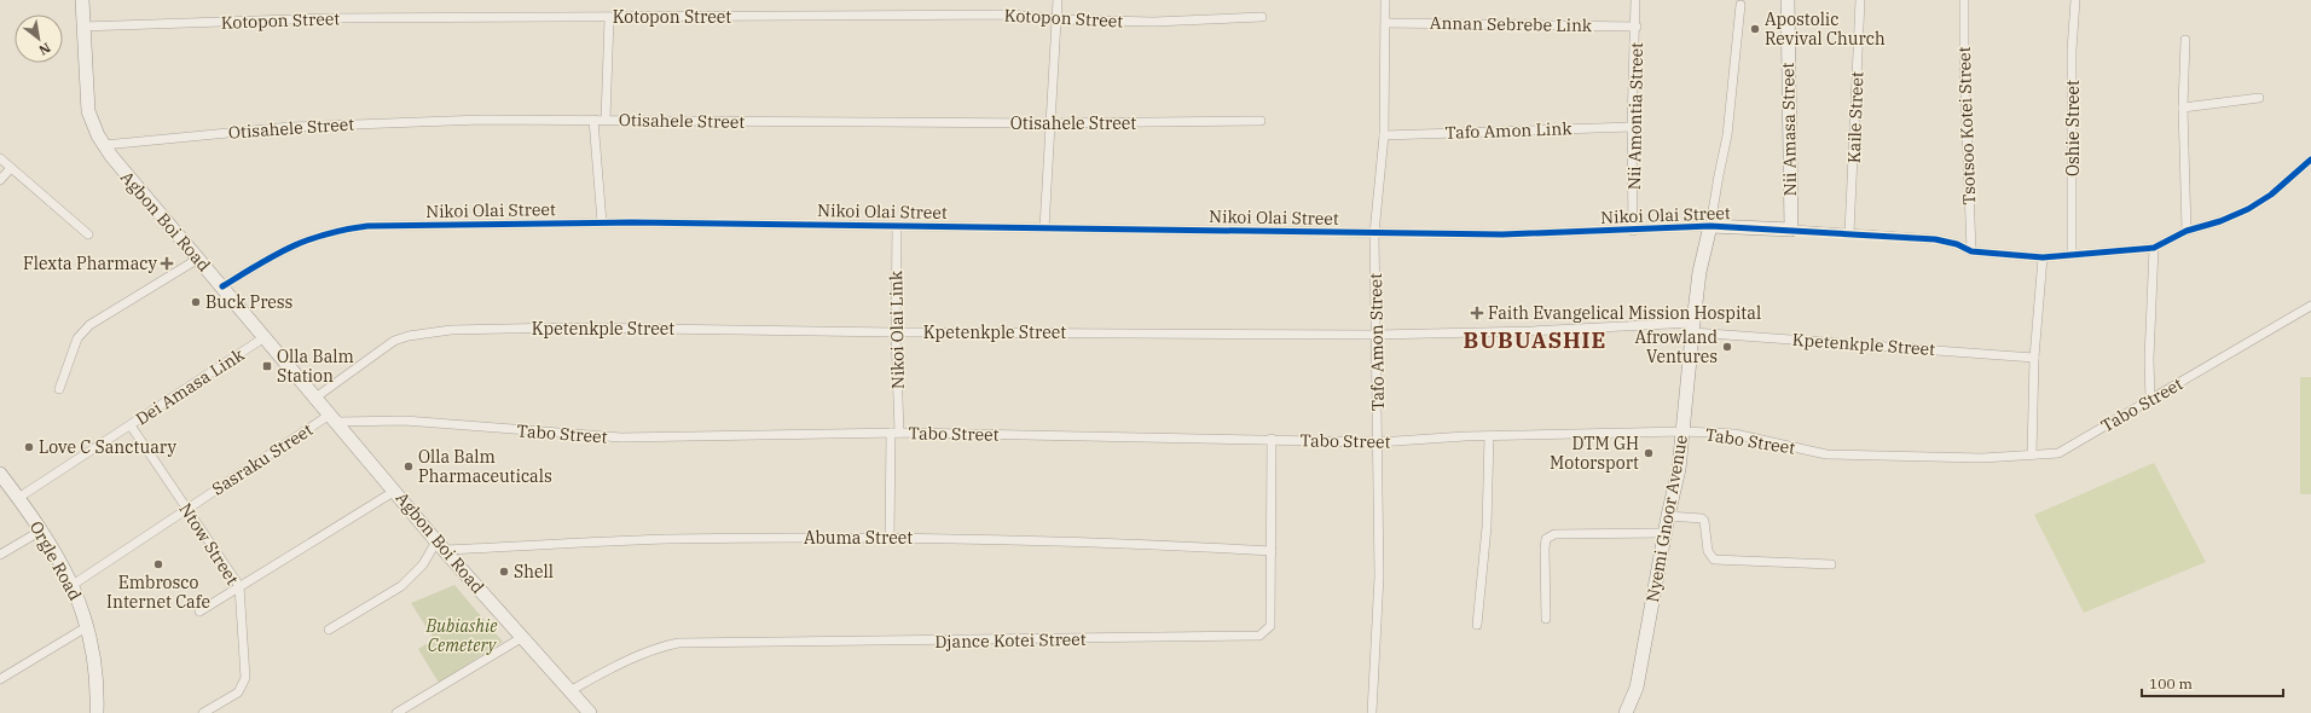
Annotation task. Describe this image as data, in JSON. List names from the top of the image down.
{
  "streets": {
    "street": [
      "Kotopon Street",
      "Annan Sebrebe Link",
      "Nii Amontia Street",
      "Kaile Street",
      "Otisahele Street",
      "Tsotsoo Kotei Street",
      "Oshie Street",
      "Nii Amasa Street",
      "Tafo Amon Link",
      "Nikoi Olai Street",
      "Agbon Boi Road",
      "Kpetenkple Street",
      "Nikoi Olai Link",
      "Tafo Amon Street",
      "Dei Amasa Link",
      "Tabo Street",
      "Sasraku Street",
      "Nyemi Gnoor Avenue",
      "Abuma Street",
      "Ntow Street",
      "Orgle Road",
      "Djance Kotei Street"
    ]
  },
  "crossings": [
    ["Kotopon Street", "Agbon Boi Road"],
    ["Annan Sebrebe Link", "Nii Amontia Street"],
    ["Annan Sebrebe Link", "Tafo Amon Street"],
    ["Nii Amontia Street", "Tafo Amon Link"],
    ["Nii Amontia Street", "Nikoi Olai Street"],
    ["Kaile Street", "Nikoi Olai Street"],
    ["Otisahele Street", "Agbon Boi Road"],
    ["Tsotsoo Kotei Street", "Nikoi Olai Street"],
    ["Oshie Street", "Nikoi Olai Street"],
    ["Nii Amasa Street", "Nikoi Olai Street"],
    ["Tafo Amon Link", "Tafo Amon Street"],
    ["Nikoi Olai Street", "Agbon Boi Road"],
    ["Nikoi Olai Street", "Nikoi Olai Link"],
    ["Nikoi Olai Street", "Tafo Amon Street"],
    ["Nikoi Olai Street", "Nyemi Gnoor Avenue"],
    ["Agbon Boi Road", "Kpetenkple Street"],
    ["Agbon Boi Road", "Dei Amasa Link"],
    ["Agbon Boi Road", "Tabo Street"],
    ["Agbon Boi Road", "Sasraku Street"],
    ["Agbon Boi Road", "Abuma Street"],
    ["Agbon Boi Road", "Djance Kotei Street"],
    ["Kpetenkple Street", "Nikoi Olai Link"],
    ["Kpetenkple Street", "Tafo Amon Street"],
    ["Kpetenkple Street", "Nyemi Gnoor Avenue"],
    ["Nikoi Olai Link", "Tabo Street"],
    ["Nikoi Olai Link", "Abuma Street"],
    ["Tafo Amon Street", "Tabo Street"],
    ["Dei Amasa Link", "Ntow Street"],
    ["Dei Amasa Link", "Orgle Road"],
    ["Tabo Street", "Sasraku Street"],
    ["Tabo Street", "Nyemi Gnoor Avenue"],
    ["Tabo Street", "Djance Kotei Street"],
    ["Sasraku Street", "Ntow Street"],
    ["Sasraku Street", "Orgle Road"],
    ["Abuma Street", "Djance Kotei Street"]
  ],
  "districts": ["BUBUASHIE"],
  "parks": ["Bubiashie Cemetery"],
  "places": {
    "other": [
      "Apostolic Revival Church",
      "Buck Press",
      "Afrowland Ventures",
      "Love C Sanctuary",
      "DTM GH Motorsport",
      "Olla Balm Pharmaceuticals",
      "Embrosco Internet Cafe",
      "Shell"
    ],
    "health": ["Flexta Pharmacy", "Faith Evangelical Mission Hospital"],
    "transit": ["Olla Balm Station"]
  },
  "scale_bar": "100 m",
  "north": "bottom right"
}
